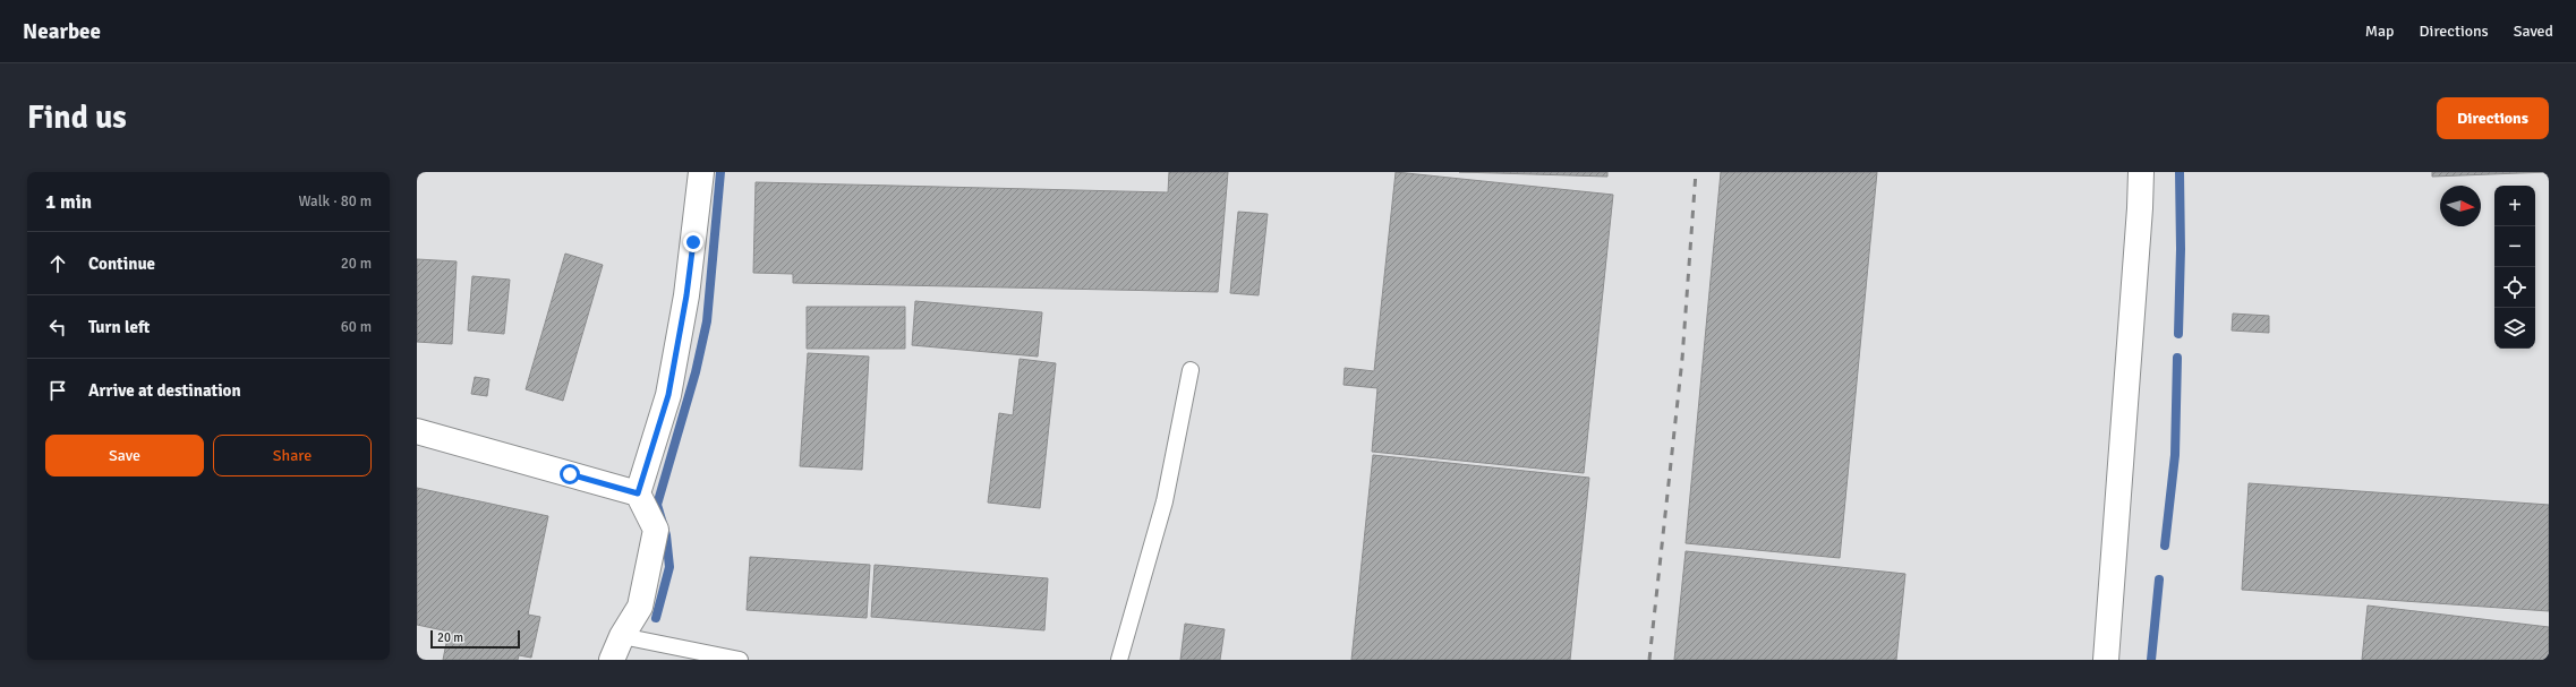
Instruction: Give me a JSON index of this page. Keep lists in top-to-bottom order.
{
  "scale_bar": "20 m",
  "north": "right",
  "page": {
    "header": "Nearbee",
    "nav": ["Map", "Directions", "Saved"],
    "buttons": [
      "Directions",
      ["Save", "Share"]
    ],
    "title": "Find us",
    "heading": ["1 min", "Walk · 80 m"],
    "map_buttons": ["+", "−"],
    "list": [
      ["Continue", "20 m"],
      ["Turn left", "60 m"],
      "Arrive at destination"
    ],
    "scale": "20 m"
  }
}
